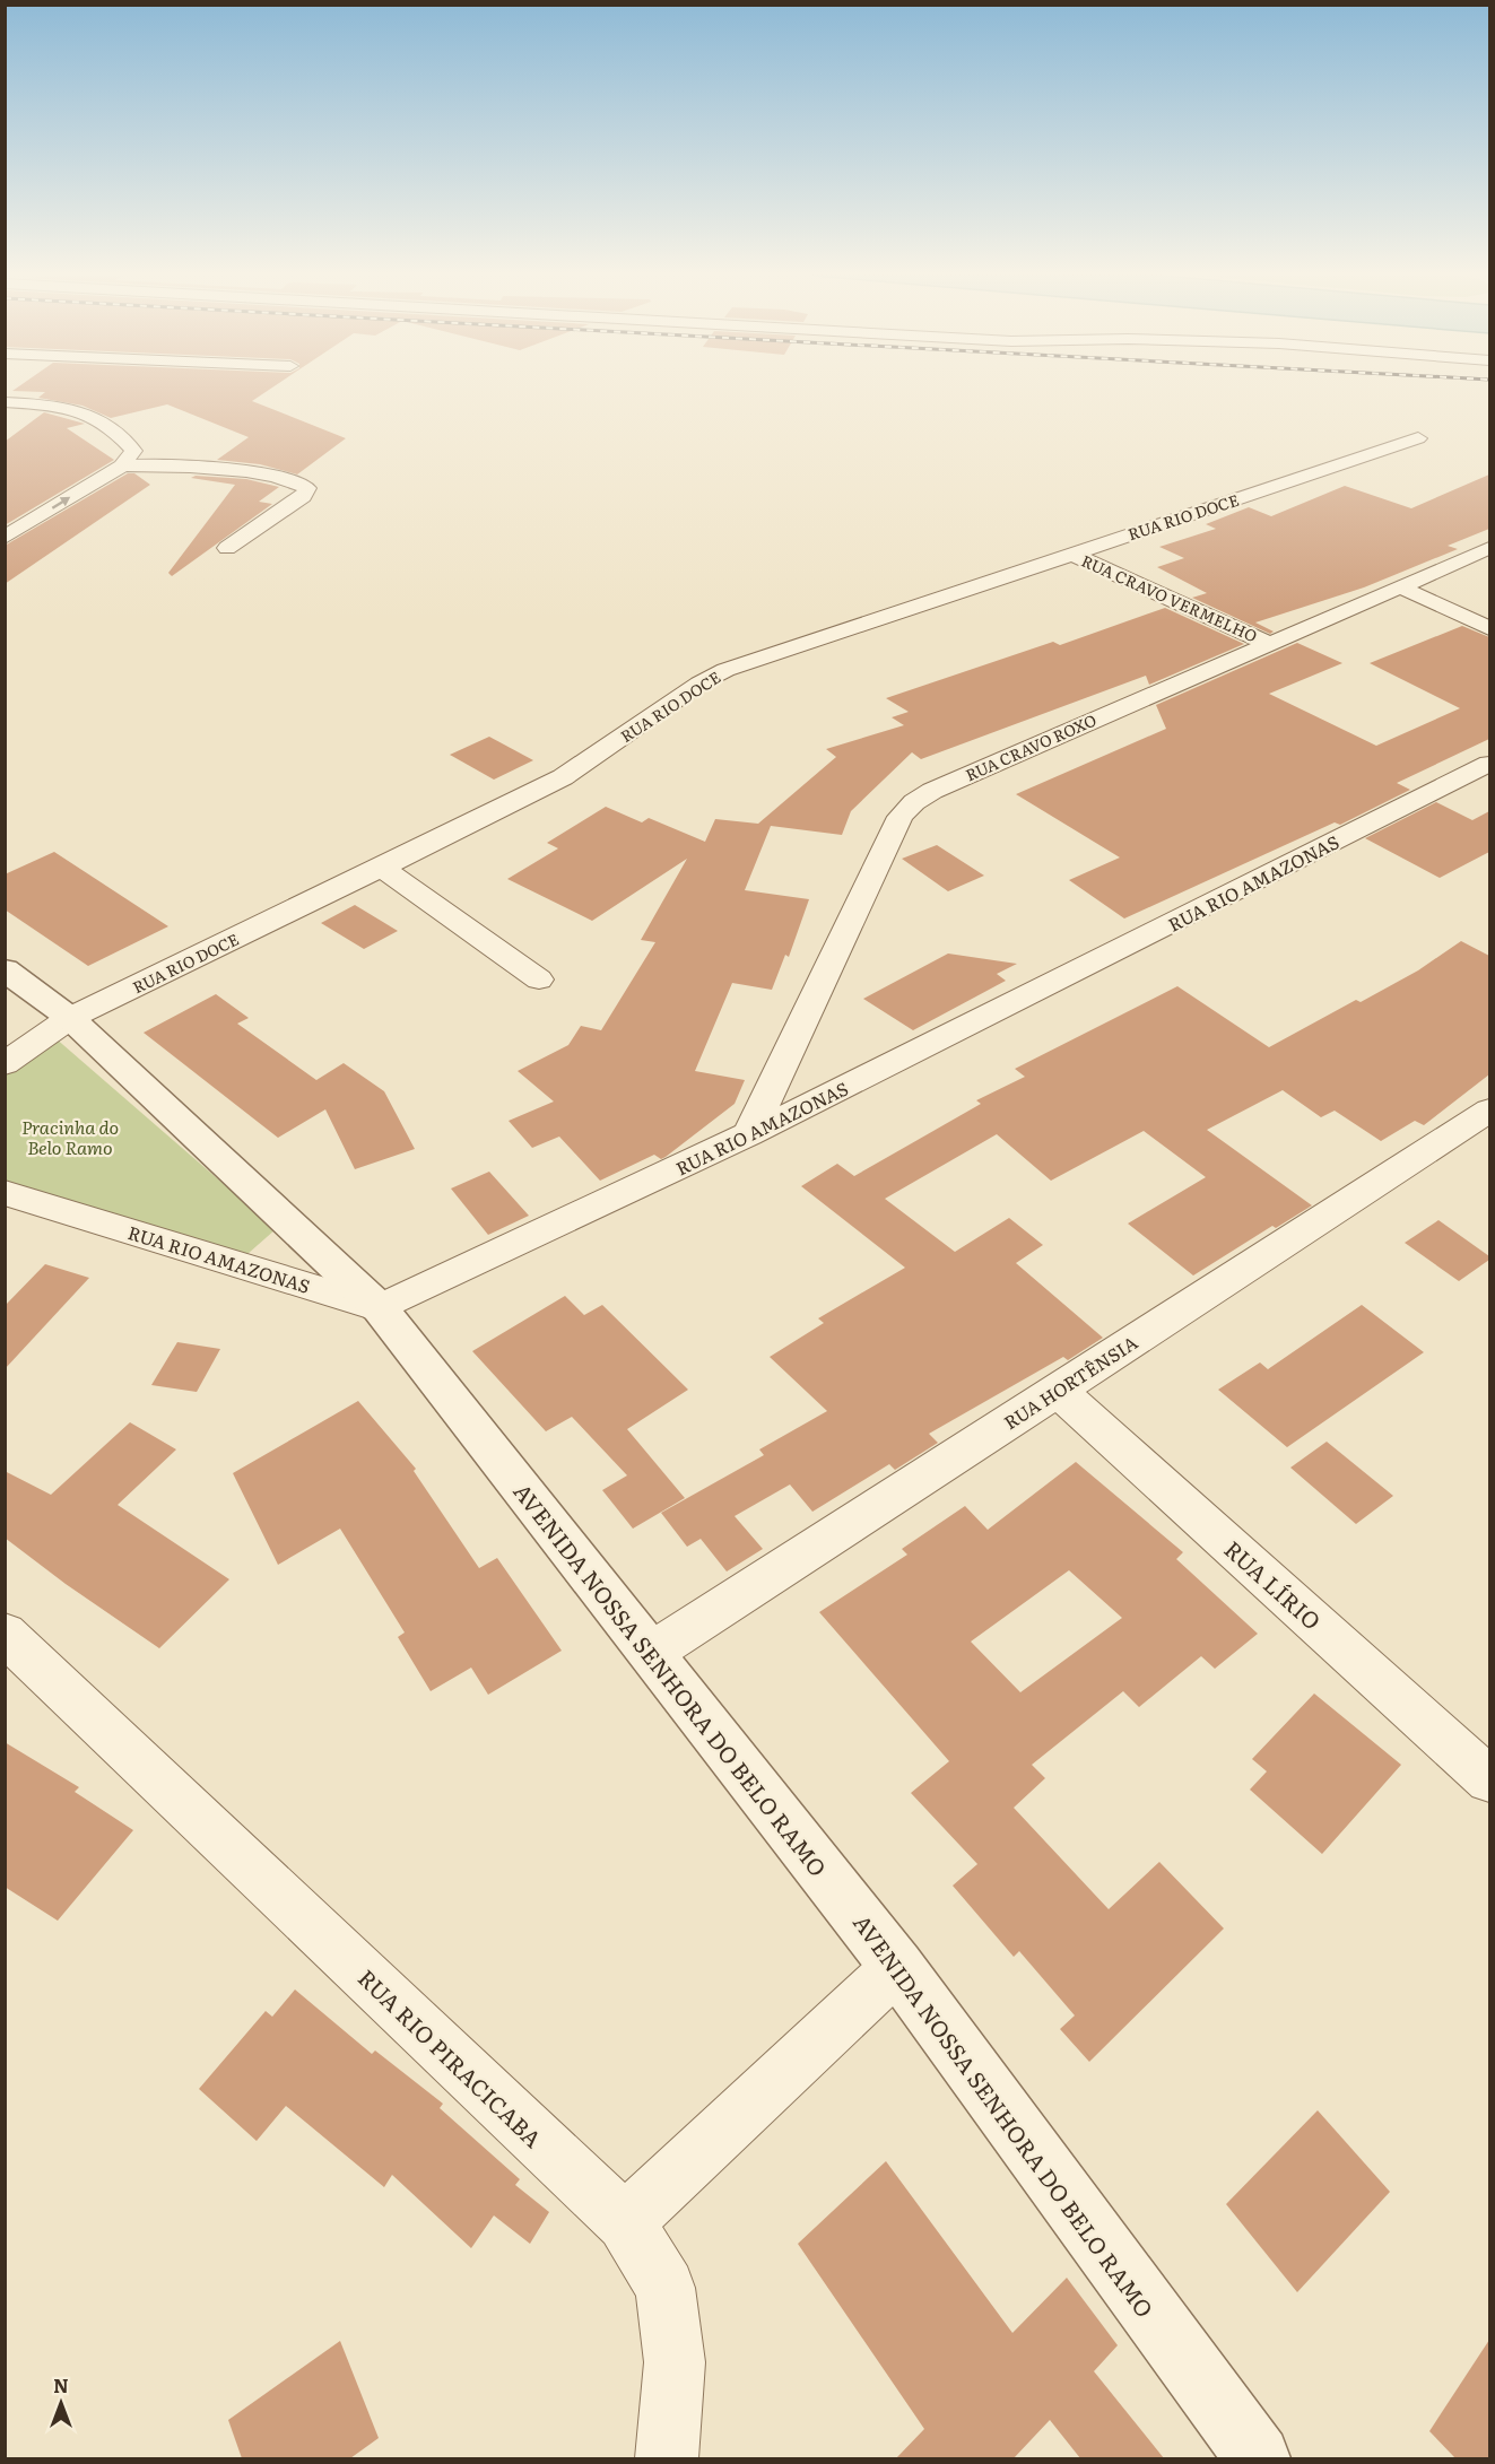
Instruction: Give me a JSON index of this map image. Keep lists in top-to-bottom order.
{
  "streets": {
    "street": [
      "RUA RIO DOCE",
      "RUA CRAVO VERMELHO",
      "RUA CRAVO ROXO",
      "RUA RIO AMAZONAS",
      "RUA HORTÊNSIA",
      "RUA LÍRIO",
      "AVENIDA NOSSA SENHORA DO BELO RAMO",
      "RUA RIO PIRACICABA"
    ]
  },
  "crossings": [
    ["RUA RIO DOCE", "RUA CRAVO VERMELHO"],
    ["RUA RIO DOCE", "AVENIDA NOSSA SENHORA DO BELO RAMO"],
    ["RUA CRAVO VERMELHO", "RUA CRAVO ROXO"],
    ["RUA CRAVO ROXO", "RUA RIO AMAZONAS"],
    ["RUA RIO AMAZONAS", "AVENIDA NOSSA SENHORA DO BELO RAMO"],
    ["RUA HORTÊNSIA", "RUA LÍRIO"],
    ["RUA HORTÊNSIA", "AVENIDA NOSSA SENHORA DO BELO RAMO"]
  ],
  "parks": ["Pracinha do Belo Ramo"],
  "north": "top"
}
